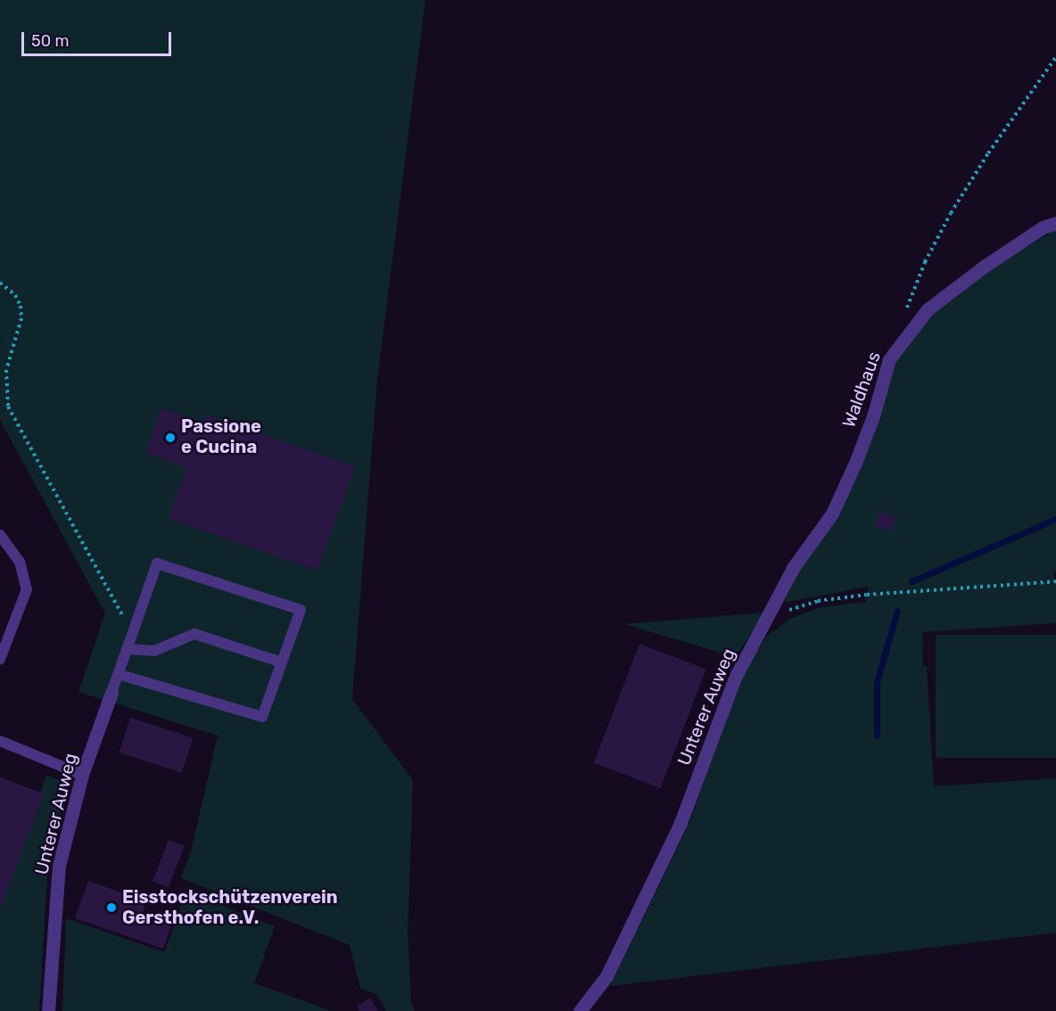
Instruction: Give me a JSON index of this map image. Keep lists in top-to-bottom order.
{
  "streets": {
    "street": ["Waldhaus", "Unterer Auweg"]
  },
  "crossings": [
    ["Waldhaus", "Unterer Auweg"]
  ],
  "places": ["Passione e Cucina", "Eisstockschützenverein Gersthofen e.V."],
  "scale_bar": "50 m"
}
